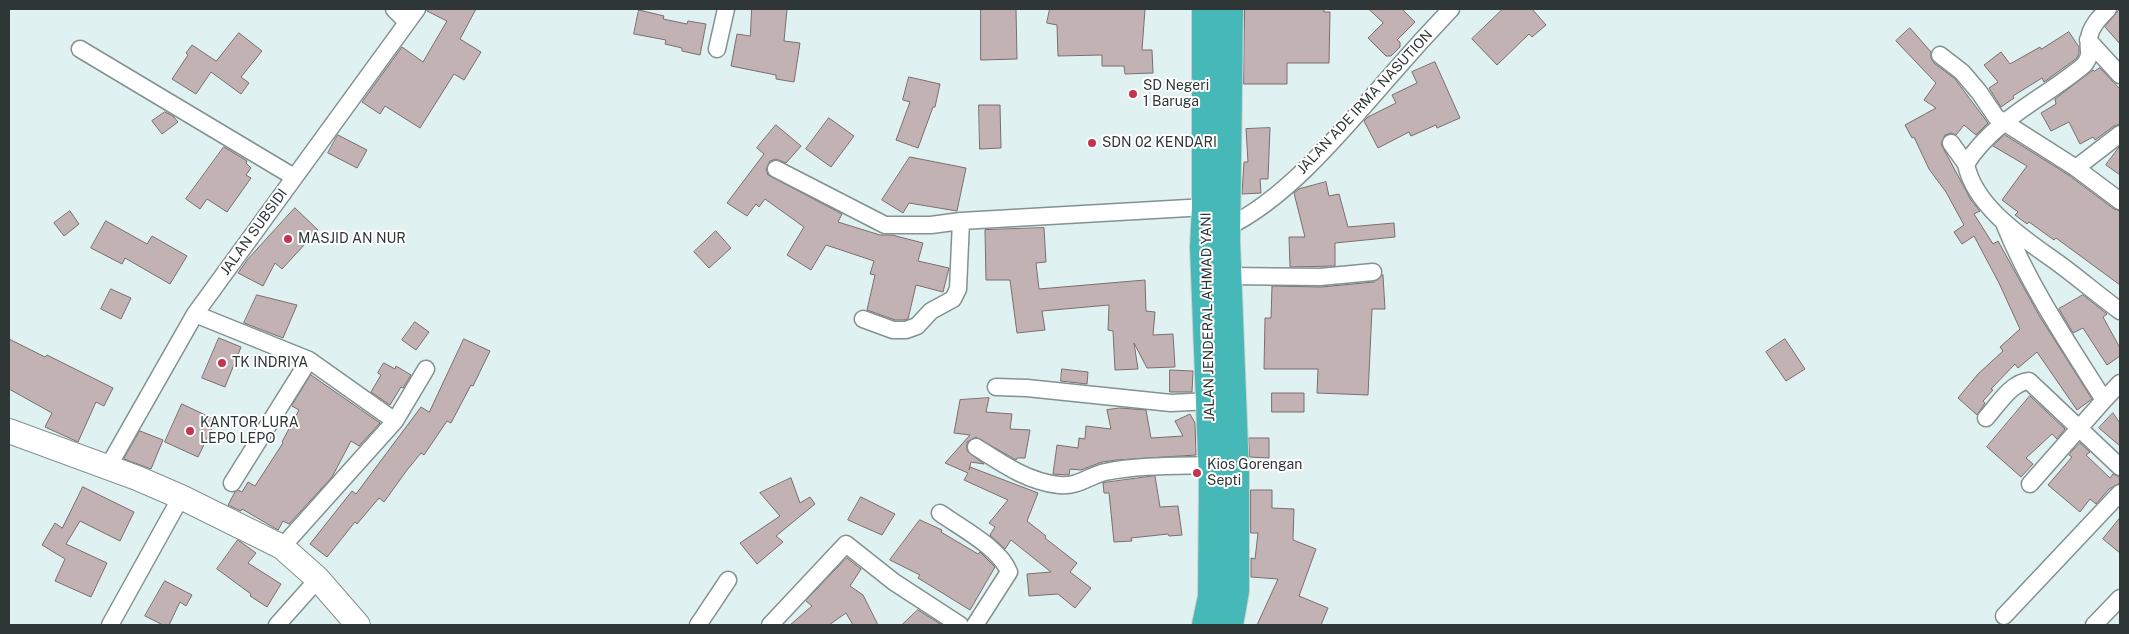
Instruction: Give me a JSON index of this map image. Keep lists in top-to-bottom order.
{
  "streets": {
    "highway": ["JALAN JENDERAL AHMAD YANI"],
    "street": ["JALAN ADE IRMA NASUTION", "JALAN SUBSIDI"]
  },
  "crossings": [
    ["JALAN ADE IRMA NASUTION", "JALAN JENDERAL AHMAD YANI"]
  ],
  "places": [
    "SD Negeri 1 Baruga",
    "SDN 02 KENDARI",
    "MASJID AN NUR",
    "TK INDRIYA",
    "KANTOR LURA LEPO LEPO",
    "Kios Gorengan Septi"
  ]
}
